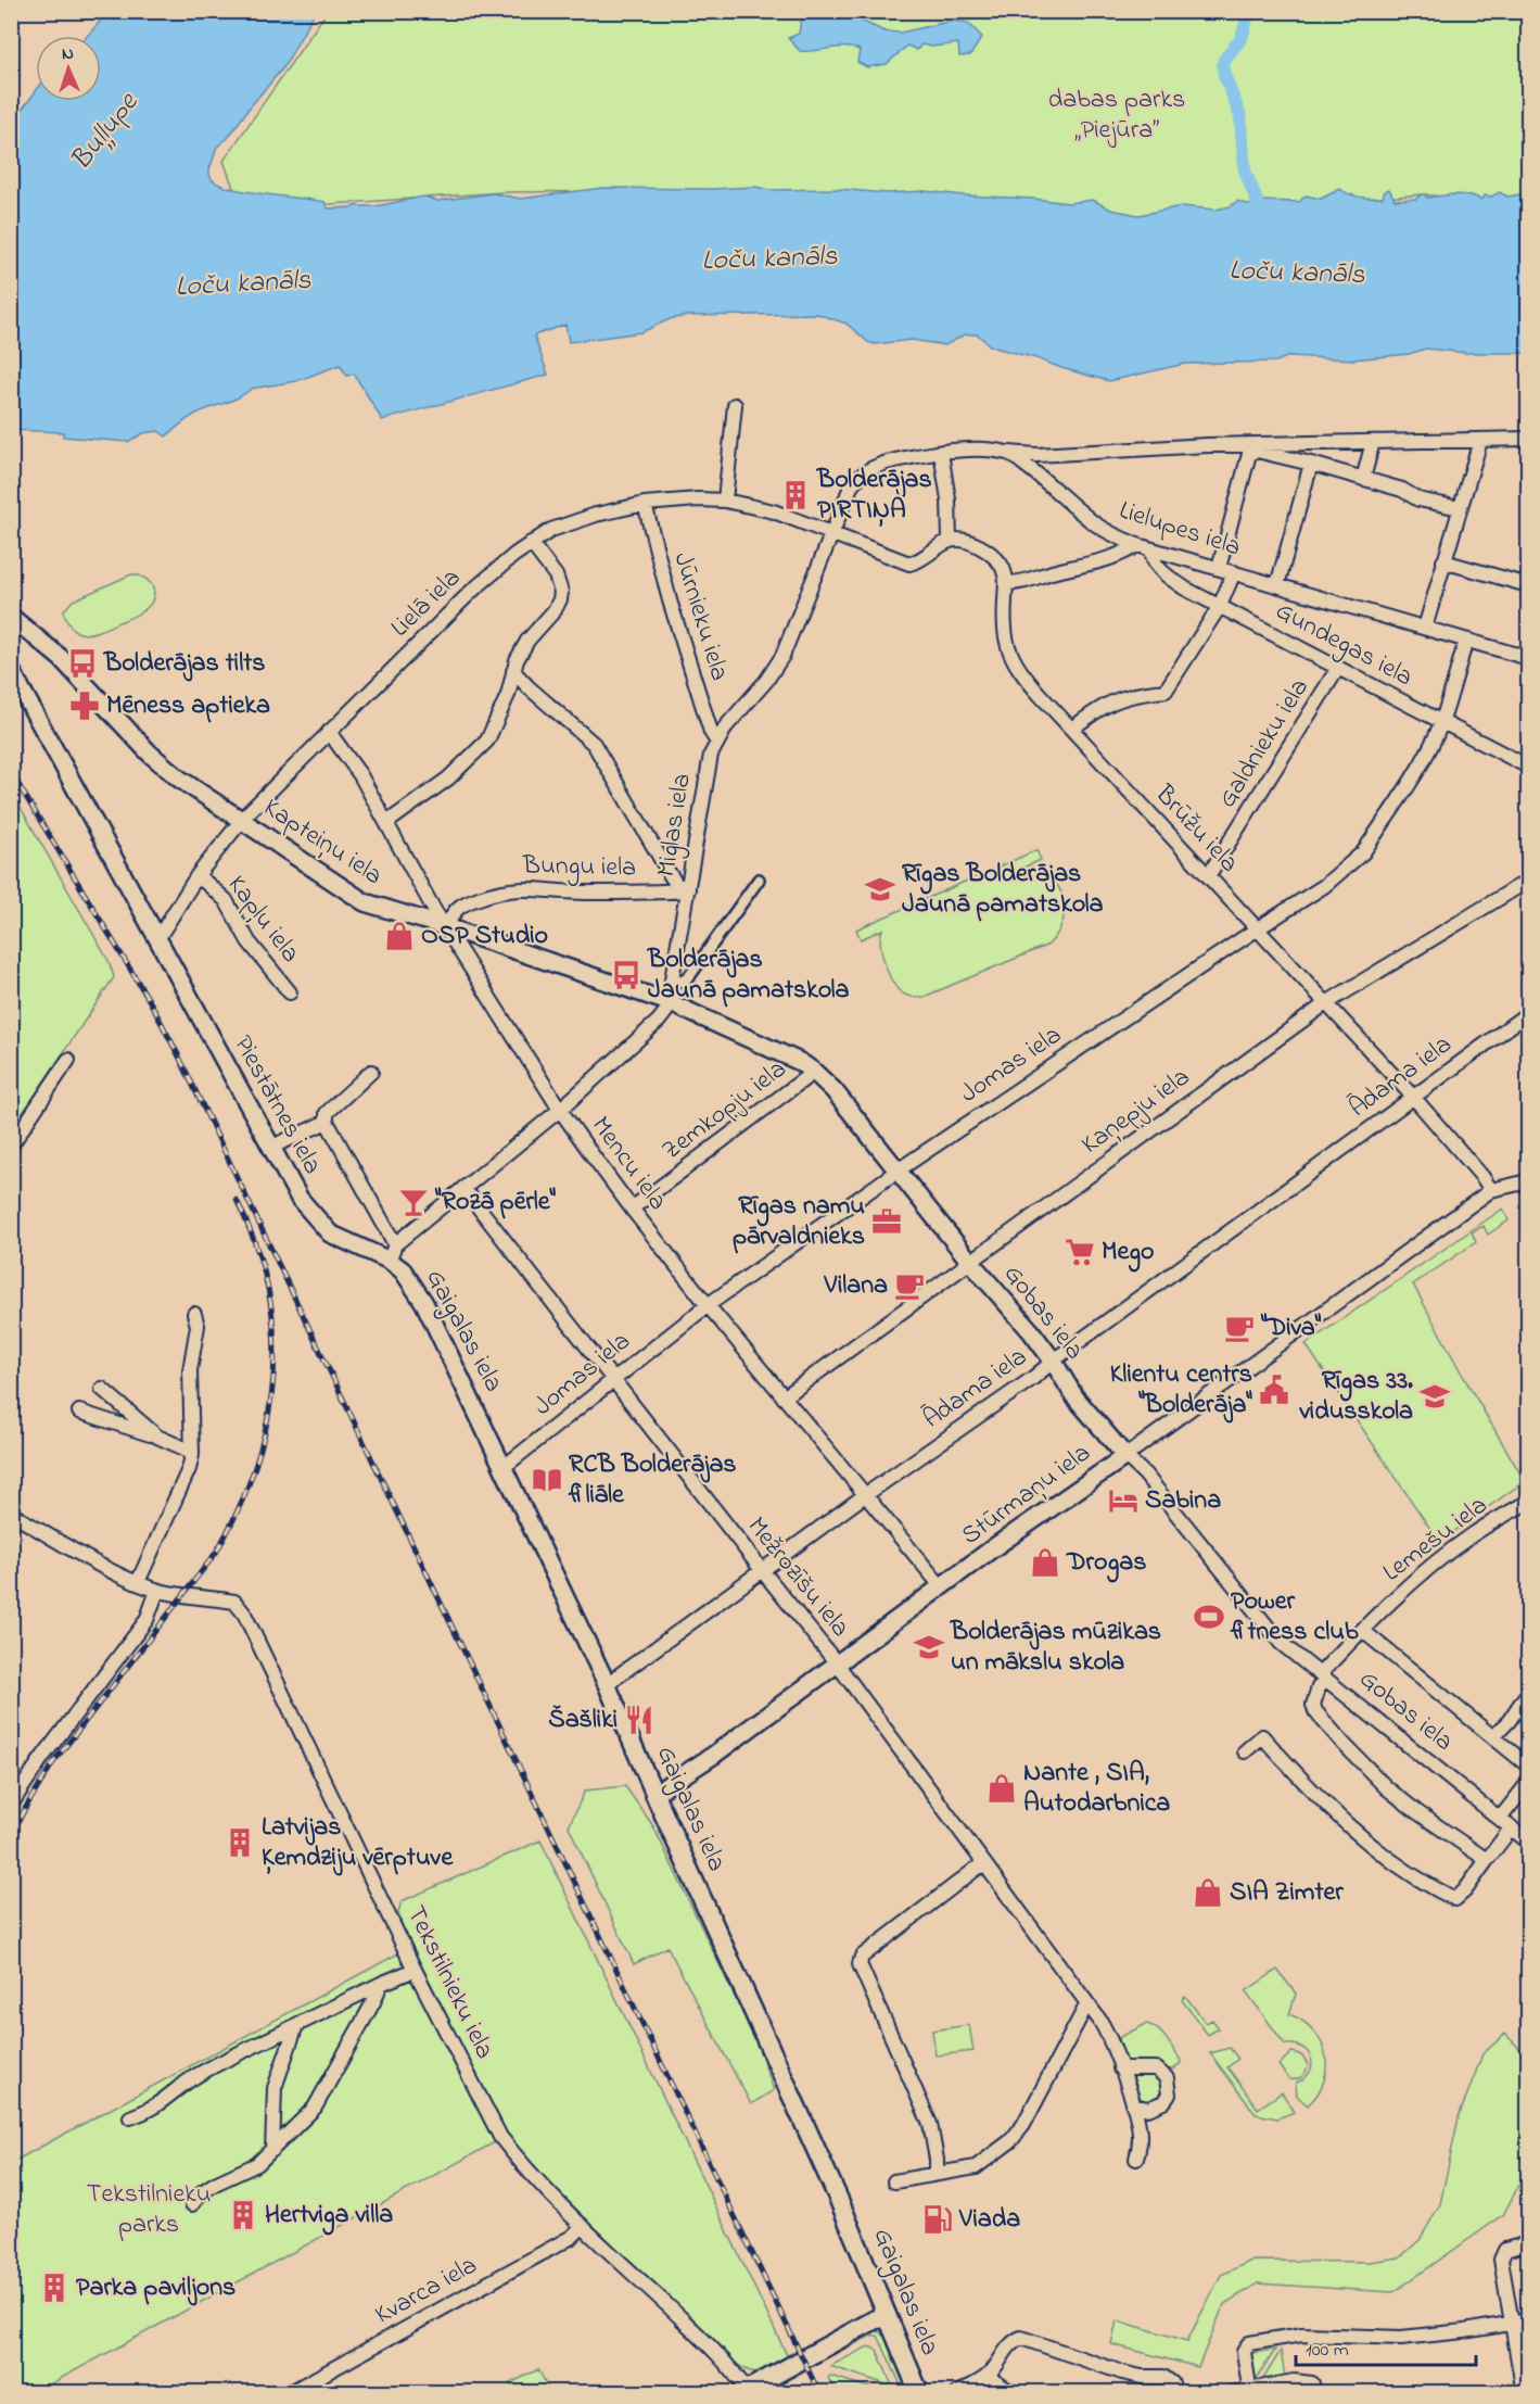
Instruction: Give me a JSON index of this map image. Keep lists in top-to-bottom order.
{
  "streets": {
    "main road": ["Gaigalas iela"],
    "street": [
      "Lielupes iela",
      "Lielā iela",
      "Jūrnieku iela",
      "Gundegas iela",
      "Galdnieku iela",
      "Miglas iela",
      "Brūžu iela",
      "Kapteiņu iela",
      "Bungu iela",
      "Kapļu iela",
      "Jomas iela",
      "Ādama iela",
      "Piestātnes iela",
      "Zemkopju iela",
      "Kaņepju iela",
      "Mencu iela",
      "Gobas iela",
      "Stūrmaņu iela",
      "Lemešu iela",
      "Mežrozīšu iela",
      "Tekstilnieku iela",
      "Kvarca iela"
    ]
  },
  "crossings": [
    ["Lielupes iela", "Gundegas iela"],
    ["Lielupes iela", "Jomas iela"],
    ["Lielā iela", "Jūrnieku iela"],
    ["Lielā iela", "Miglas iela"],
    ["Lielā iela", "Kapteiņu iela"],
    ["Lielā iela", "Kapļu iela"],
    ["Lielā iela", "Piestātnes iela"],
    ["Lielā iela", "Mencu iela"],
    ["Jūrnieku iela", "Miglas iela"],
    ["Gundegas iela", "Galdnieku iela"],
    ["Gundegas iela", "Jomas iela"],
    ["Galdnieku iela", "Brūžu iela"],
    ["Miglas iela", "Kapteiņu iela"],
    ["Miglas iela", "Bungu iela"],
    ["Miglas iela", "Piestātnes iela"],
    ["Miglas iela", "Mencu iela"],
    ["Miglas iela", "Gobas iela"],
    ["Miglas iela", "Gaigalas iela"],
    ["Miglas iela", "Mežrozīšu iela"],
    ["Brūžu iela", "Jomas iela"],
    ["Brūžu iela", "Ādama iela"],
    ["Brūžu iela", "Kaņepju iela"],
    ["Brūžu iela", "Stūrmaņu iela"],
    ["Kapteiņu iela", "Bungu iela"],
    ["Kapteiņu iela", "Mencu iela"],
    ["Kapteiņu iela", "Gobas iela"],
    ["Bungu iela", "Mencu iela"],
    ["Jomas iela", "Mencu iela"],
    ["Jomas iela", "Gobas iela"],
    ["Jomas iela", "Gaigalas iela"],
    ["Jomas iela", "Mežrozīšu iela"],
    ["Ādama iela", "Mencu iela"],
    ["Ādama iela", "Gobas iela"],
    ["Ādama iela", "Gaigalas iela"],
    ["Ādama iela", "Mežrozīšu iela"],
    ["Piestātnes iela", "Gaigalas iela"],
    ["Zemkopju iela", "Mencu iela"],
    ["Zemkopju iela", "Gobas iela"],
    ["Kaņepju iela", "Mencu iela"],
    ["Kaņepju iela", "Gobas iela"],
    ["Mencu iela", "Stūrmaņu iela"],
    ["Gobas iela", "Stūrmaņu iela"],
    ["Gobas iela", "Lemešu iela"],
    ["Gaigalas iela", "Stūrmaņu iela"],
    ["Stūrmaņu iela", "Mežrozīšu iela"],
    ["Tekstilnieku iela", "Kvarca iela"]
  ],
  "water": ["Buļļupe", "Loču kanāls"],
  "parks": ["dabas parks „Piejūra”", "Tekstilnieku parks"],
  "places": {
    "building": [
      "Bolderājas PIRTIŅA",
      "Latvijas Ķemdziju vērptuve",
      "Hertviga villa",
      "Parka paviljons"
    ],
    "bus stop": ["Bolderājas tilts", "Bolderājas Jaunā pamatskola"],
    "pharmacy": ["Mēness aptieka"],
    "school or university": ["Rīgas Bolderājas Jaunā pamatskola", "Rīgas 33. vidusskola", "Bolderājas mūzikas un mākslu skola"],
    "shop": [
      "OSP Studio",
      "Drogas",
      "Nante , SIA, Autodarbnica",
      "SIA Zimter"
    ],
    "bar": ["\"Rozā pērle\""],
    "office": ["Rīgas namu pārvaldnieks"],
    "supermarket": ["Mego"],
    "cafe": ["Vilana", "\"Diva\""],
    "public building": ["Klientu centrs \"Bolderāja\""],
    "library": ["RCB Bolderājas filiāle"],
    "hotel": ["Sabina"],
    "sports": ["Power fitness club"],
    "restaurant": ["Šašliki"],
    "fuel station": ["Viada"]
  },
  "scale_bar": "100 m",
  "north": "top"
}
